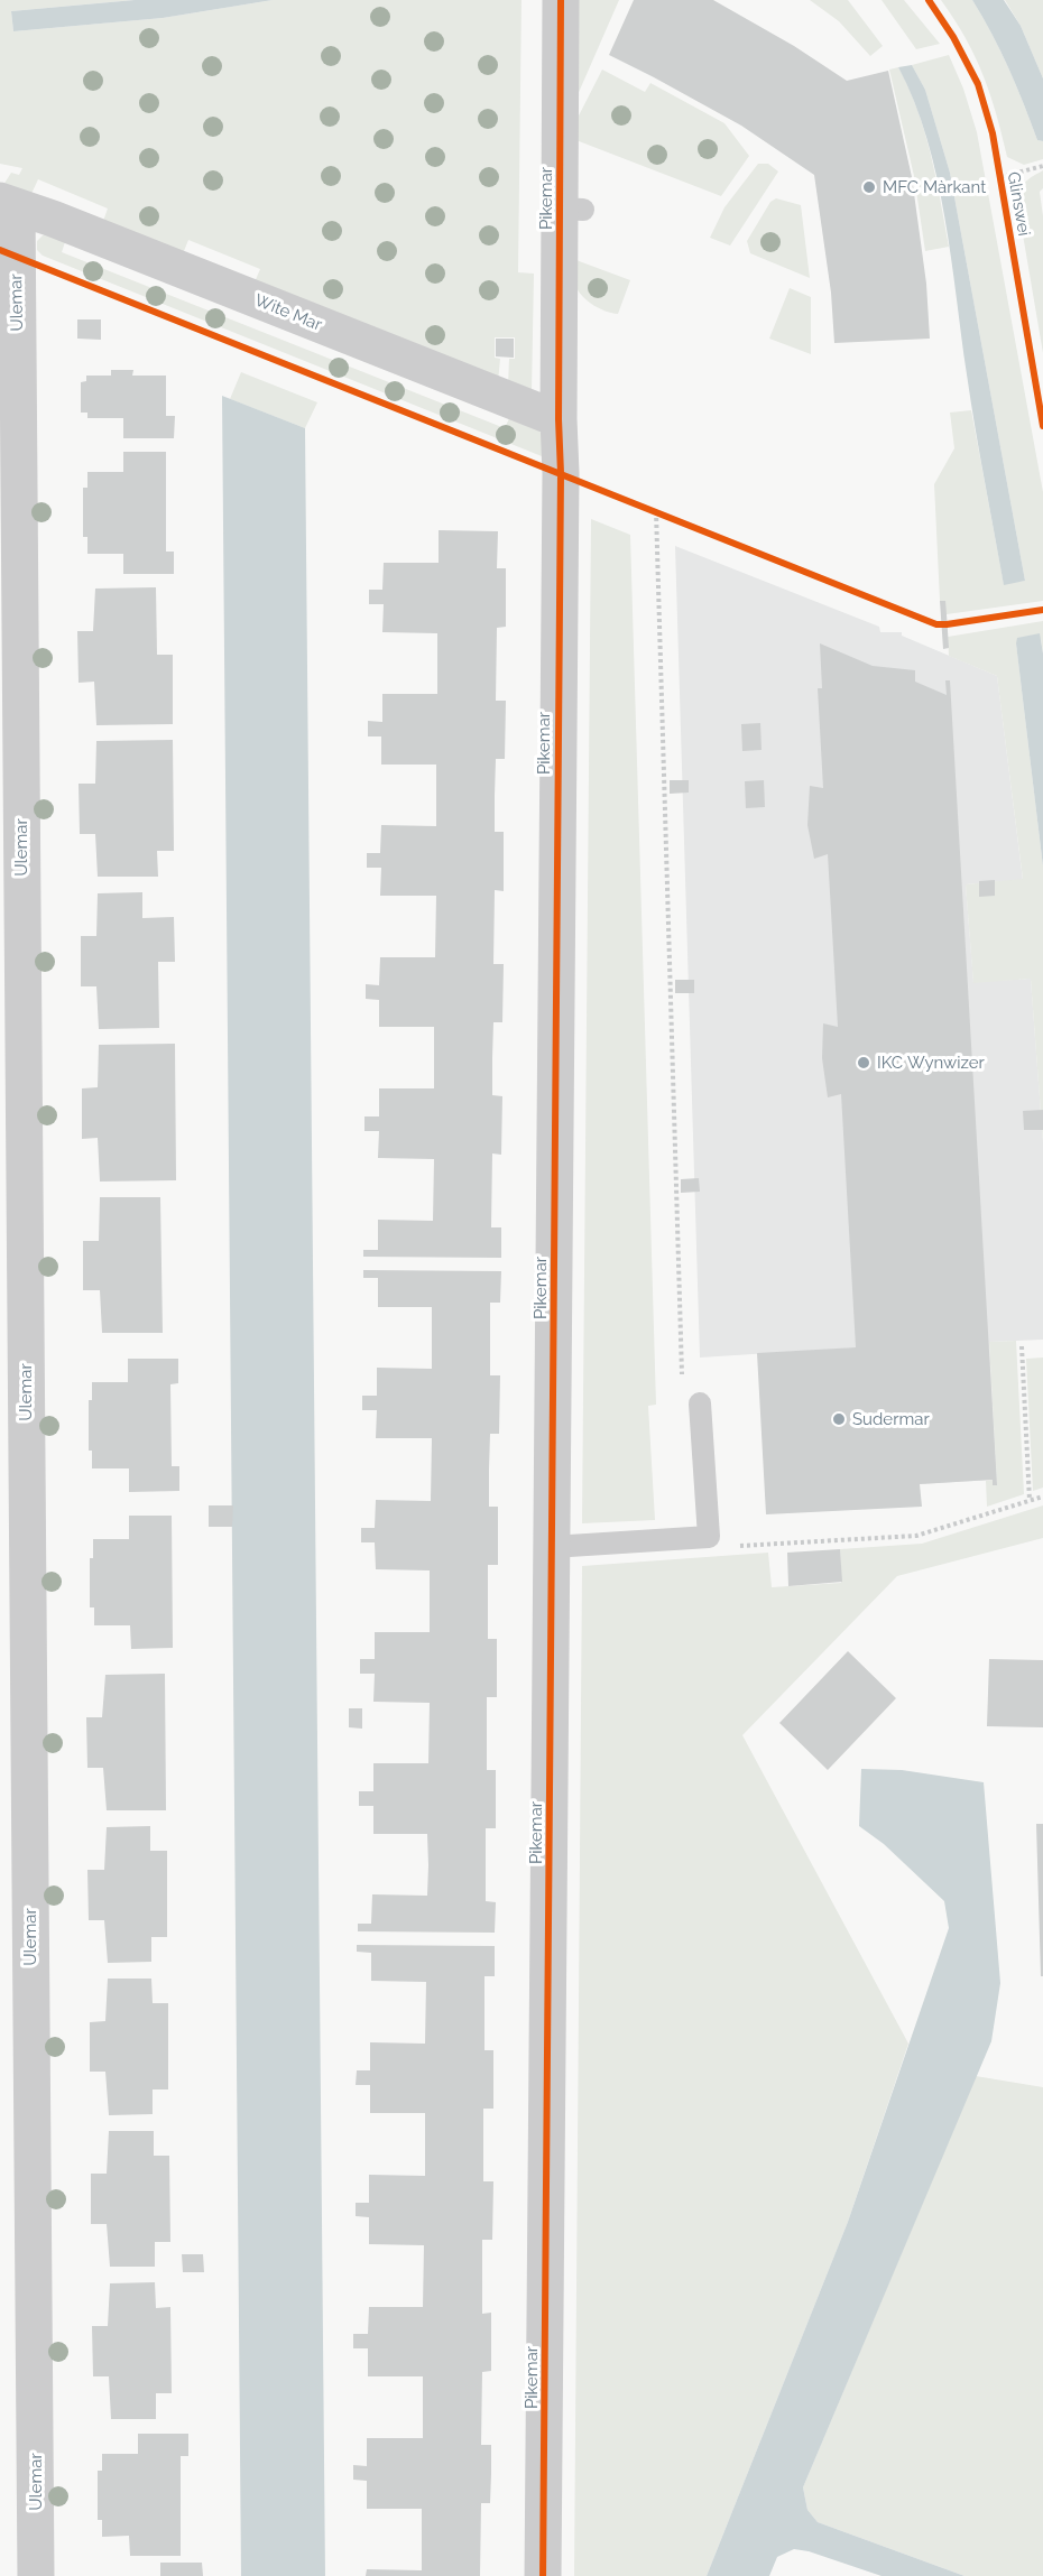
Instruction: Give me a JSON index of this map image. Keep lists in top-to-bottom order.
{
  "streets": {
    "street": ["Pikemar", "Ulemar", "Wite Mar"],
    "cycle path": ["Glinswei"]
  },
  "crossings": [
    ["Pikemar", "Wite Mar"],
    ["Ulemar", "Wite Mar"]
  ],
  "places": ["MFC Màrkant", "IKC Wynwizer", "Sudermar"]
}
